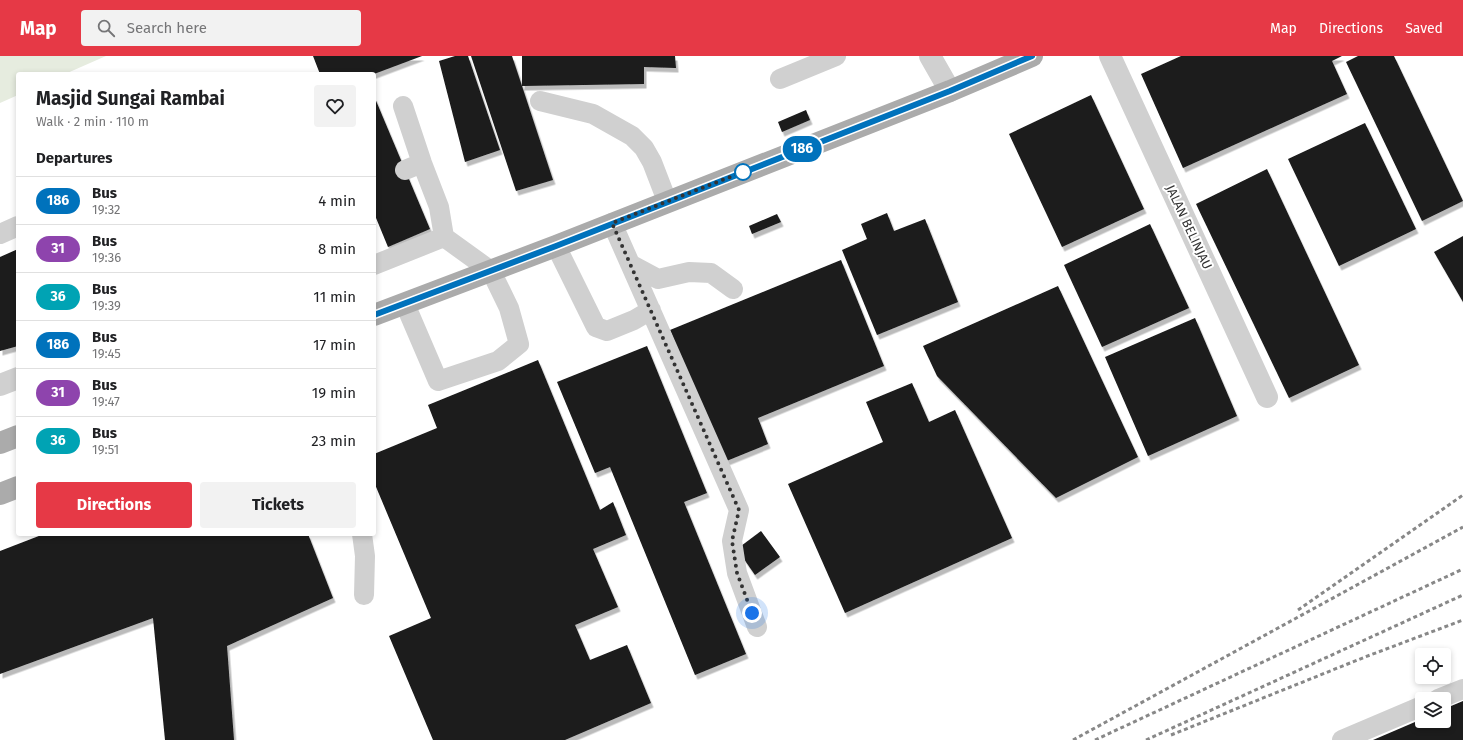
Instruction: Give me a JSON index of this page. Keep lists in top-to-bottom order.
{
  "streets": {
    "street": ["JALAN BELINJAU"]
  },
  "lines": ["bus line 186"],
  "page": {
    "header": "Map",
    "search": "Search here",
    "nav": ["Map", "Directions", "Saved"],
    "on_map": "186",
    "heading": [
      ["Masjid Sungai Rambai", "Walk · 2 min · 110 m"],
      "Departures"
    ],
    "list": [
      {
        "mark": "186",
        "name": "Bus",
        "note": "19:32",
        "value": "4 min"
      },
      {
        "mark": "31",
        "name": "Bus",
        "note": "19:36",
        "value": "8 min"
      },
      {
        "mark": "36",
        "name": "Bus",
        "note": "19:39",
        "value": "11 min"
      },
      {
        "mark": "186",
        "name": "Bus",
        "note": "19:45",
        "value": "17 min"
      },
      {
        "mark": "31",
        "name": "Bus",
        "note": "19:47",
        "value": "19 min"
      },
      {
        "mark": "36",
        "name": "Bus",
        "note": "19:51",
        "value": "23 min"
      }
    ],
    "buttons": ["Directions", "Tickets"]
  }
}
